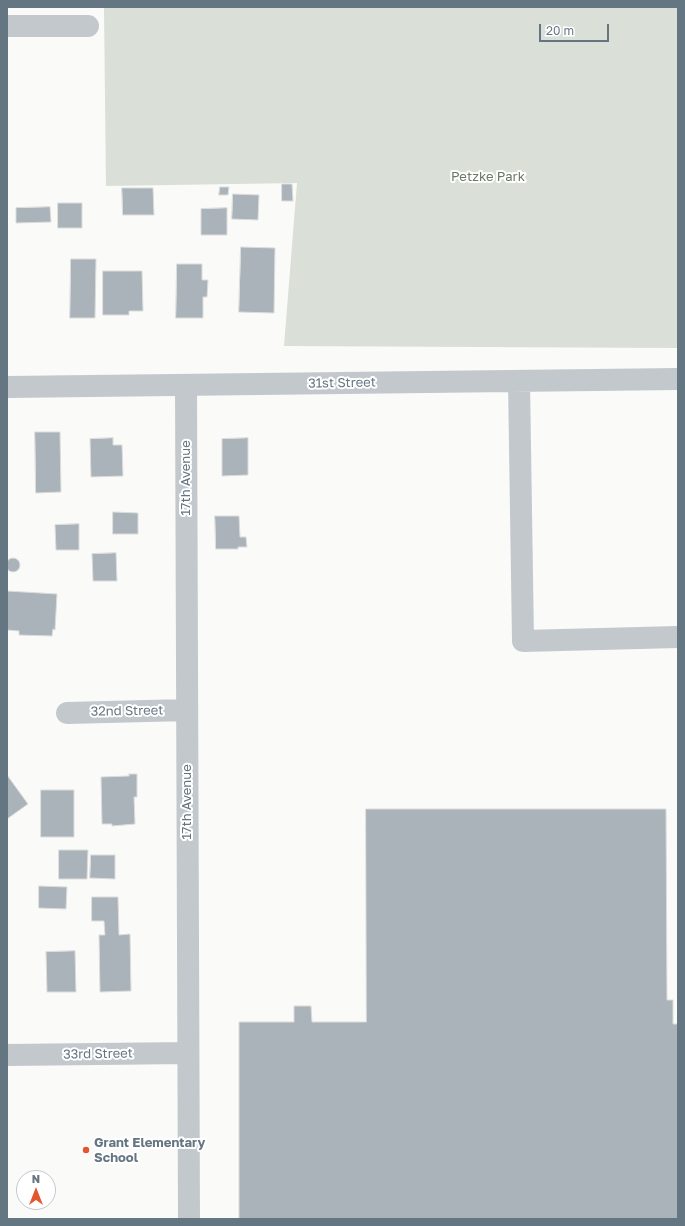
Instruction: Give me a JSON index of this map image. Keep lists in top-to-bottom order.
{
  "streets": {
    "street": [
      "31st Street",
      "17th Avenue",
      "32nd Street",
      "33rd Street"
    ]
  },
  "crossings": [
    ["31st Street", "17th Avenue"],
    ["17th Avenue", "32nd Street"],
    ["17th Avenue", "33rd Street"]
  ],
  "parks": ["Petzke Park"],
  "places": ["Grant Elementary School"],
  "scale_bar": "20 m",
  "north": "top"
}
